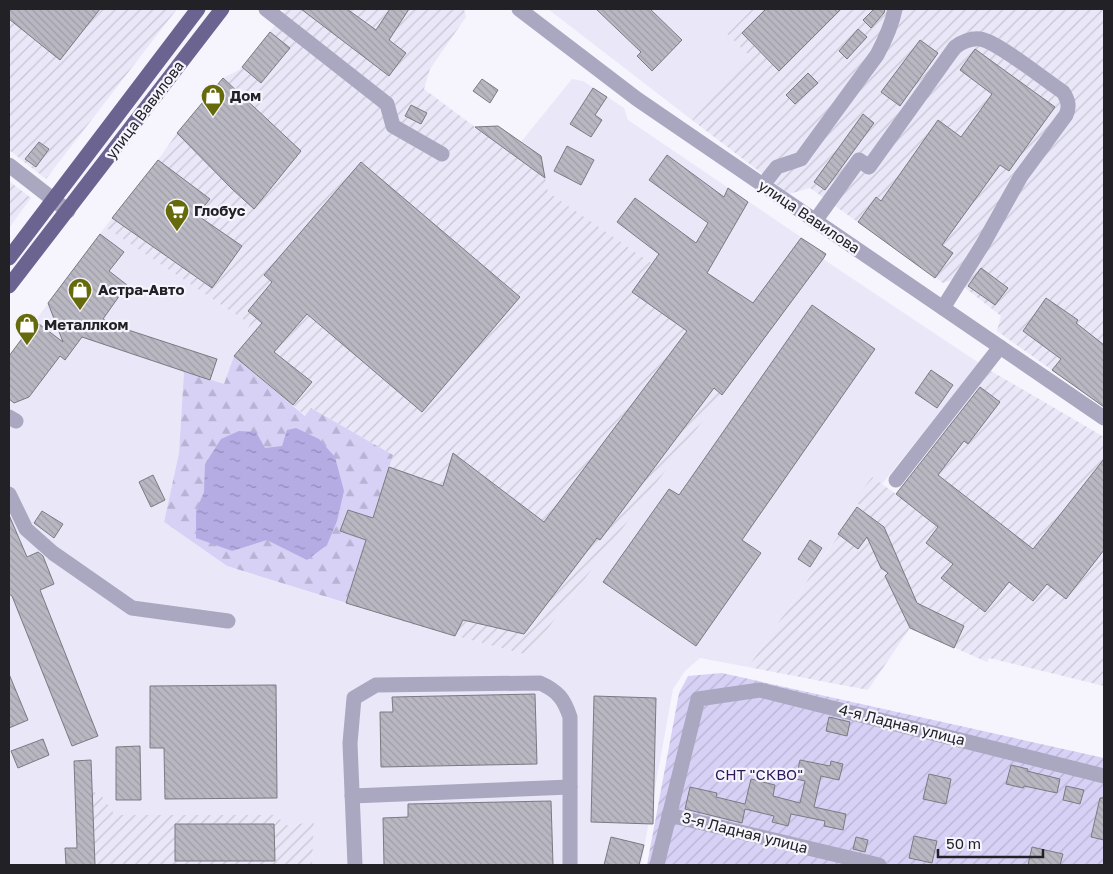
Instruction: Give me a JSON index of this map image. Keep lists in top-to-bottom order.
{
  "streets": {
    "main road": ["улица Вавилова"],
    "street": ["4-я Ладная улица", "3-я Ладная улица"]
  },
  "crossings": [
    ["4-я Ладная улица", "3-я Ладная улица"]
  ],
  "parks": ["СНТ \"СКВО\""],
  "places": {
    "shop": ["Дом", "Астра-Авто", "Металлком"],
    "supermarket": ["Глобус"]
  },
  "scale_bar": "50 m"
}
